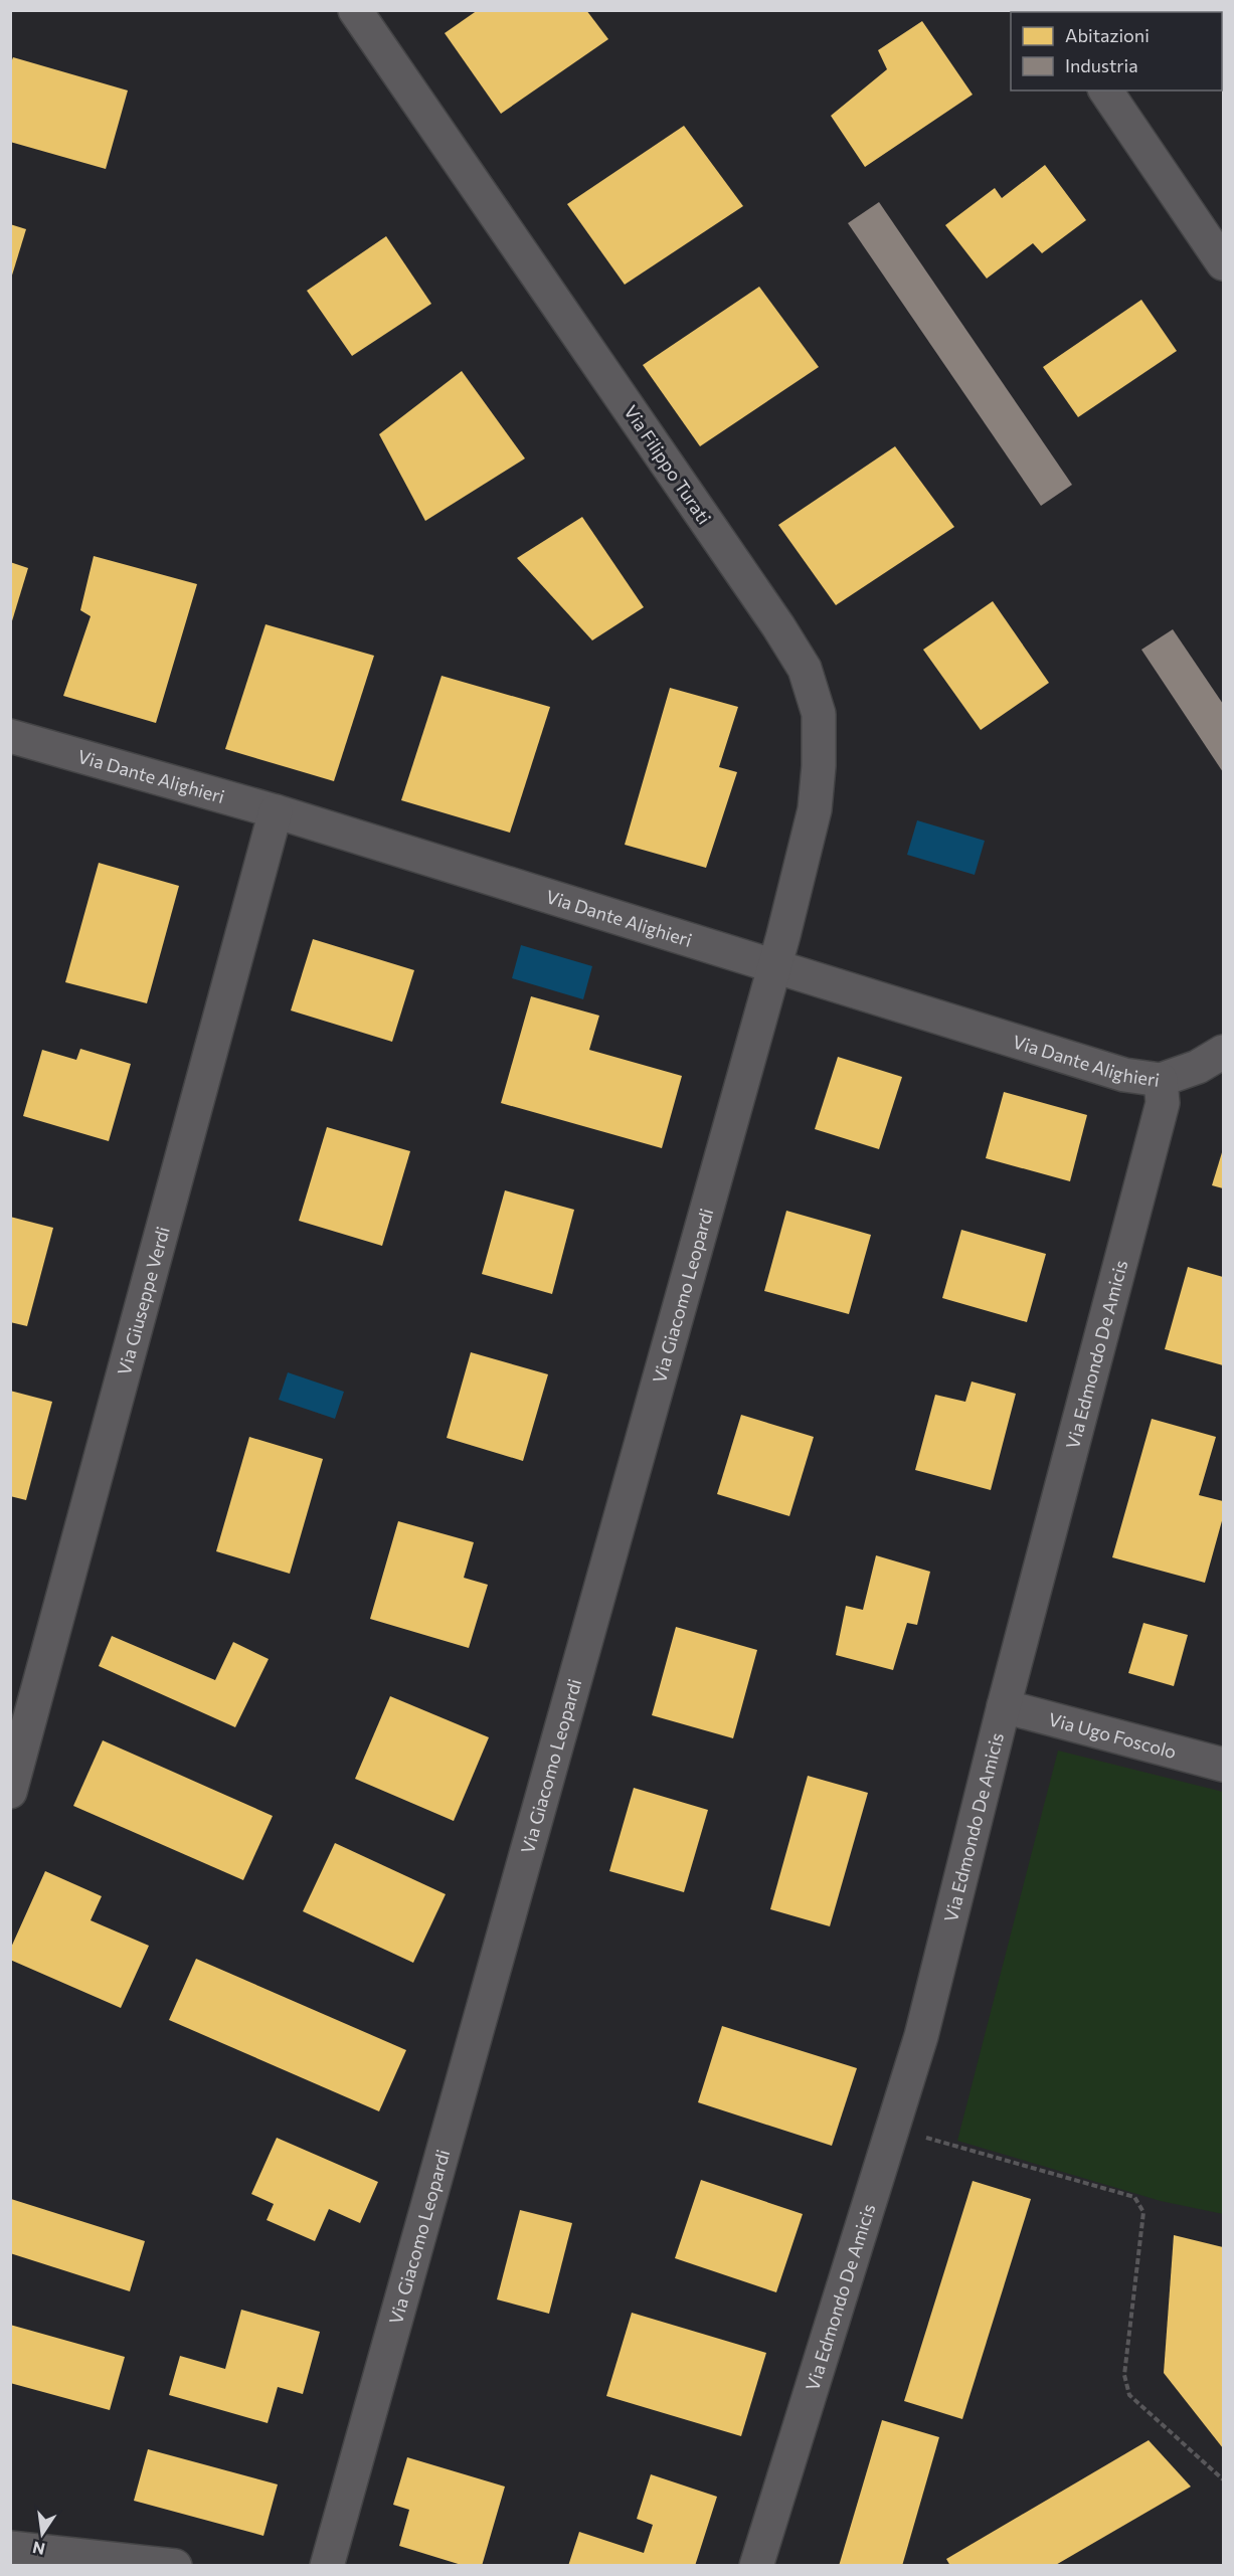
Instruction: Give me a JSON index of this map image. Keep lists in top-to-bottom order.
{
  "streets": {
    "street": [
      "Via Filippo Turati",
      "Via Dante Alighieri",
      "Via Giacomo Leopardi",
      "Via Giuseppe Verdi",
      "Via Edmondo De Amicis",
      "Via Ugo Foscolo"
    ]
  },
  "crossings": [
    ["Via Filippo Turati", "Via Dante Alighieri"],
    ["Via Filippo Turati", "Via Giacomo Leopardi"],
    ["Via Dante Alighieri", "Via Giacomo Leopardi"],
    ["Via Dante Alighieri", "Via Giuseppe Verdi"],
    ["Via Dante Alighieri", "Via Edmondo De Amicis"],
    ["Via Edmondo De Amicis", "Via Ugo Foscolo"]
  ],
  "legend": ["Abitazioni", "Industria"],
  "north": "bottom"
}
